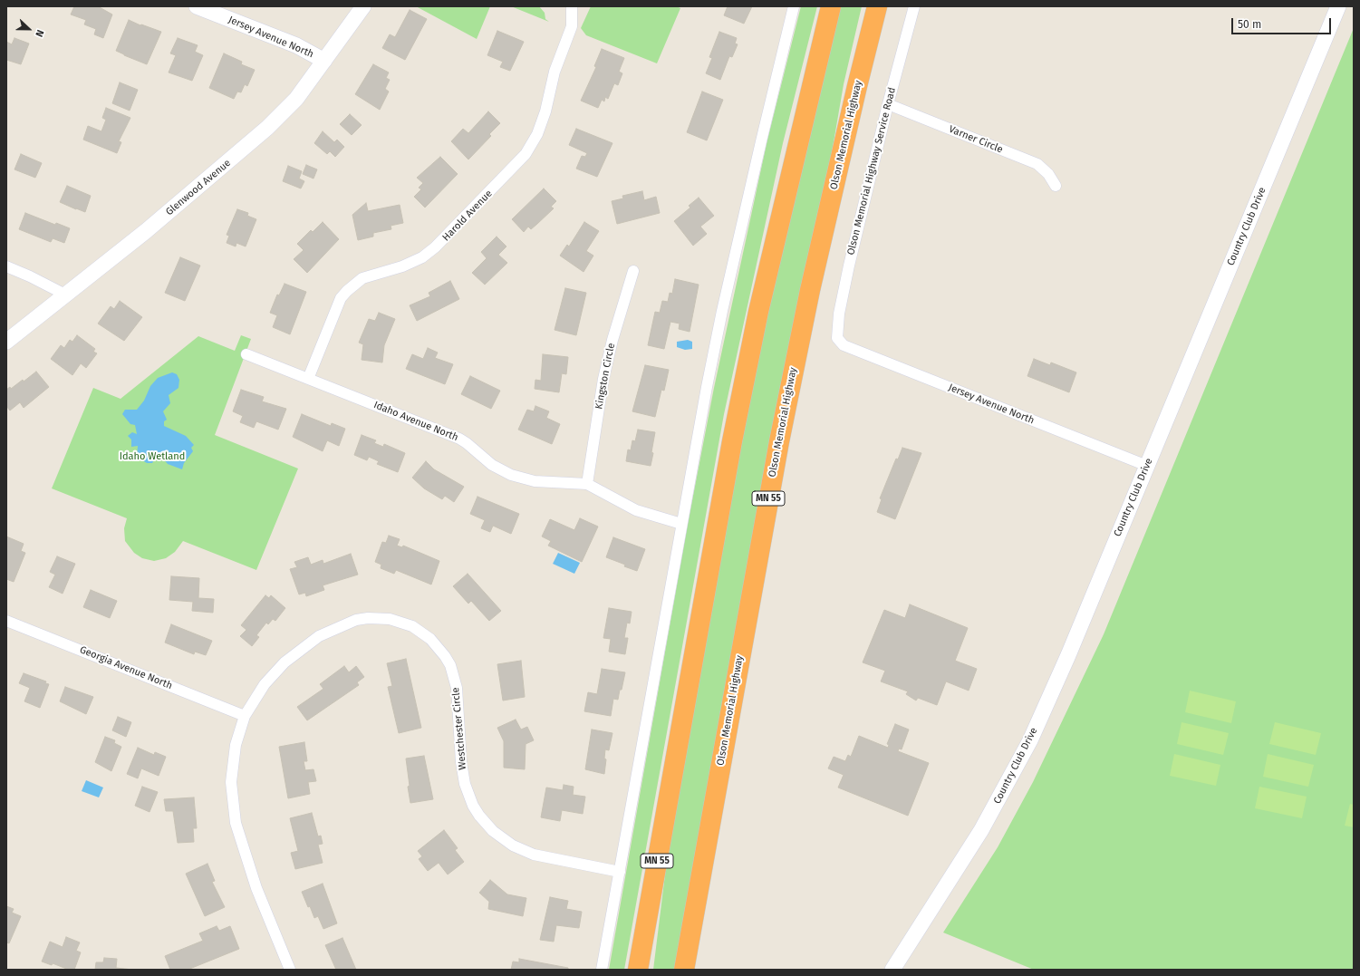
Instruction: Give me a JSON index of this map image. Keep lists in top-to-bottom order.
{
  "streets": {
    "highway": ["Olson Memorial Highway", "MN 55"],
    "street": [
      "Jersey Avenue North",
      "Varner Circle",
      "Olson Memorial Highway Service Road",
      "Glenwood Avenue",
      "Harold Avenue",
      "Country Club Drive",
      "Kingston Circle",
      "Idaho Avenue North",
      "Georgia Avenue North",
      "Westchester Circle"
    ]
  },
  "crossings": [
    ["Jersey Avenue North", "Olson Memorial Highway Service Road"],
    ["Jersey Avenue North", "Glenwood Avenue"],
    ["Jersey Avenue North", "Country Club Drive"],
    ["Varner Circle", "Olson Memorial Highway Service Road"],
    ["Harold Avenue", "Idaho Avenue North"],
    ["Kingston Circle", "Idaho Avenue North"],
    ["Georgia Avenue North", "Westchester Circle"]
  ],
  "parks": ["Idaho Wetland"],
  "scale_bar": "50 m",
  "north": "right"
}
